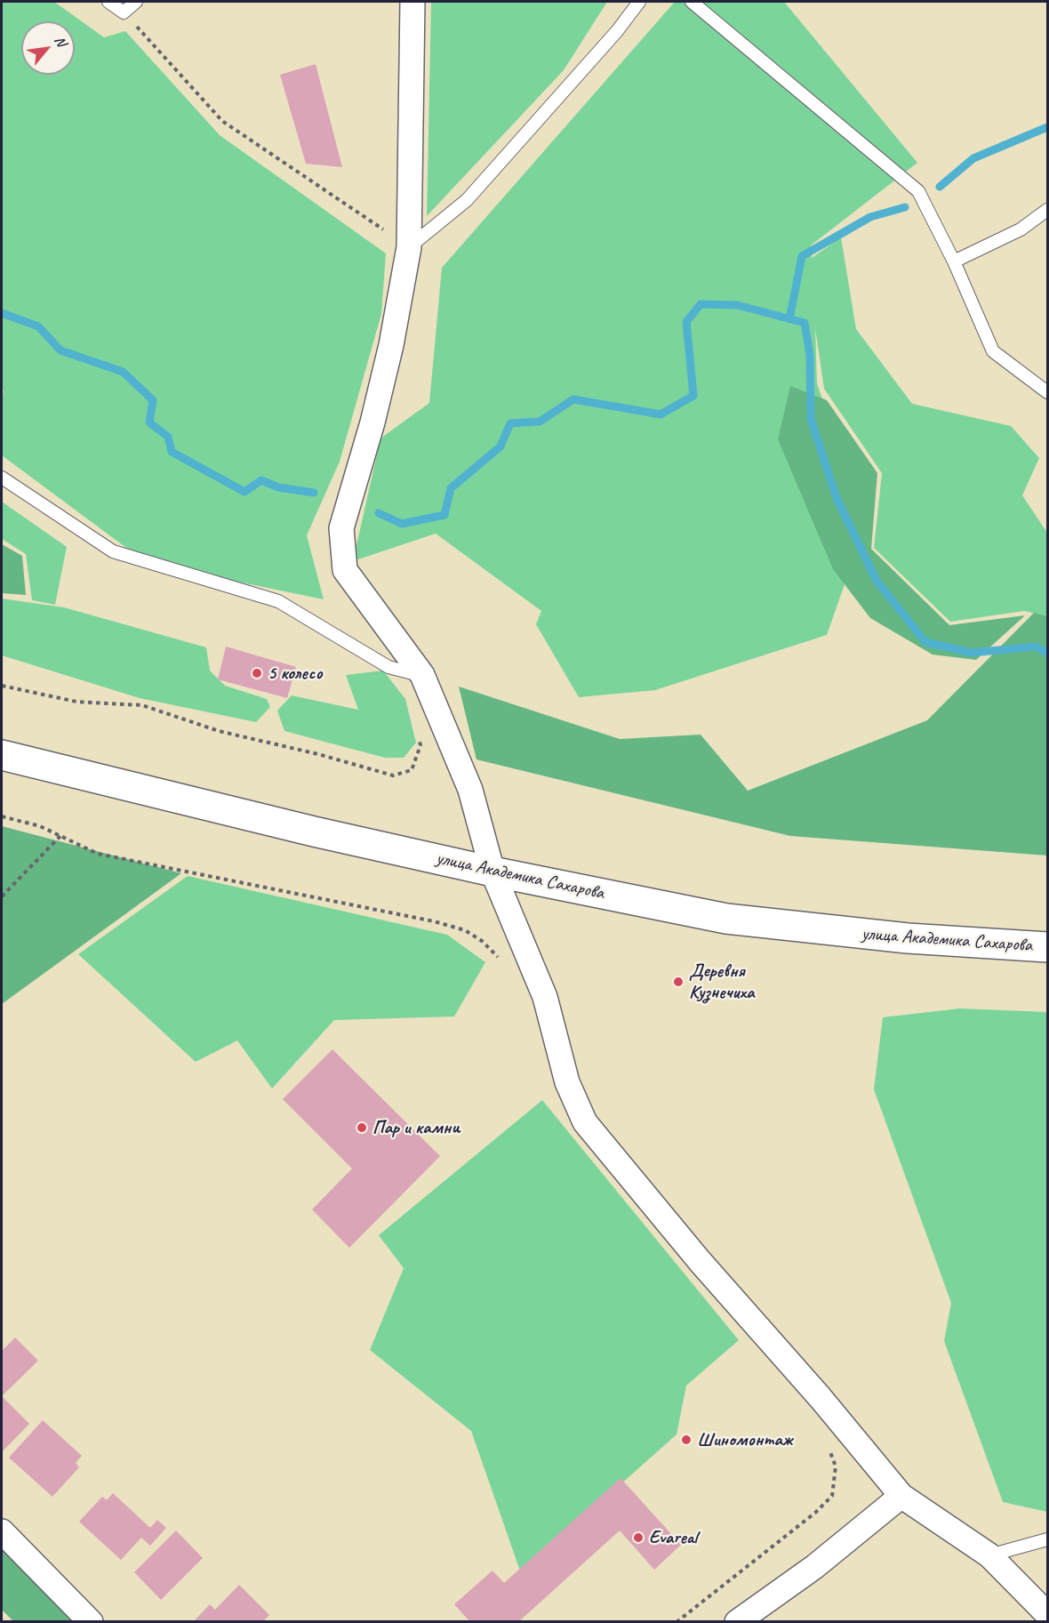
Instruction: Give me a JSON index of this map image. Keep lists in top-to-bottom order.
{
  "streets": {
    "main road": ["улица Академика Сахарова"]
  },
  "places": [
    "5 колесо",
    "Деревня Кузнечиха",
    "Пар и камни",
    "Шиномонтаж",
    "Evareal"
  ],
  "north": "top right"
}
